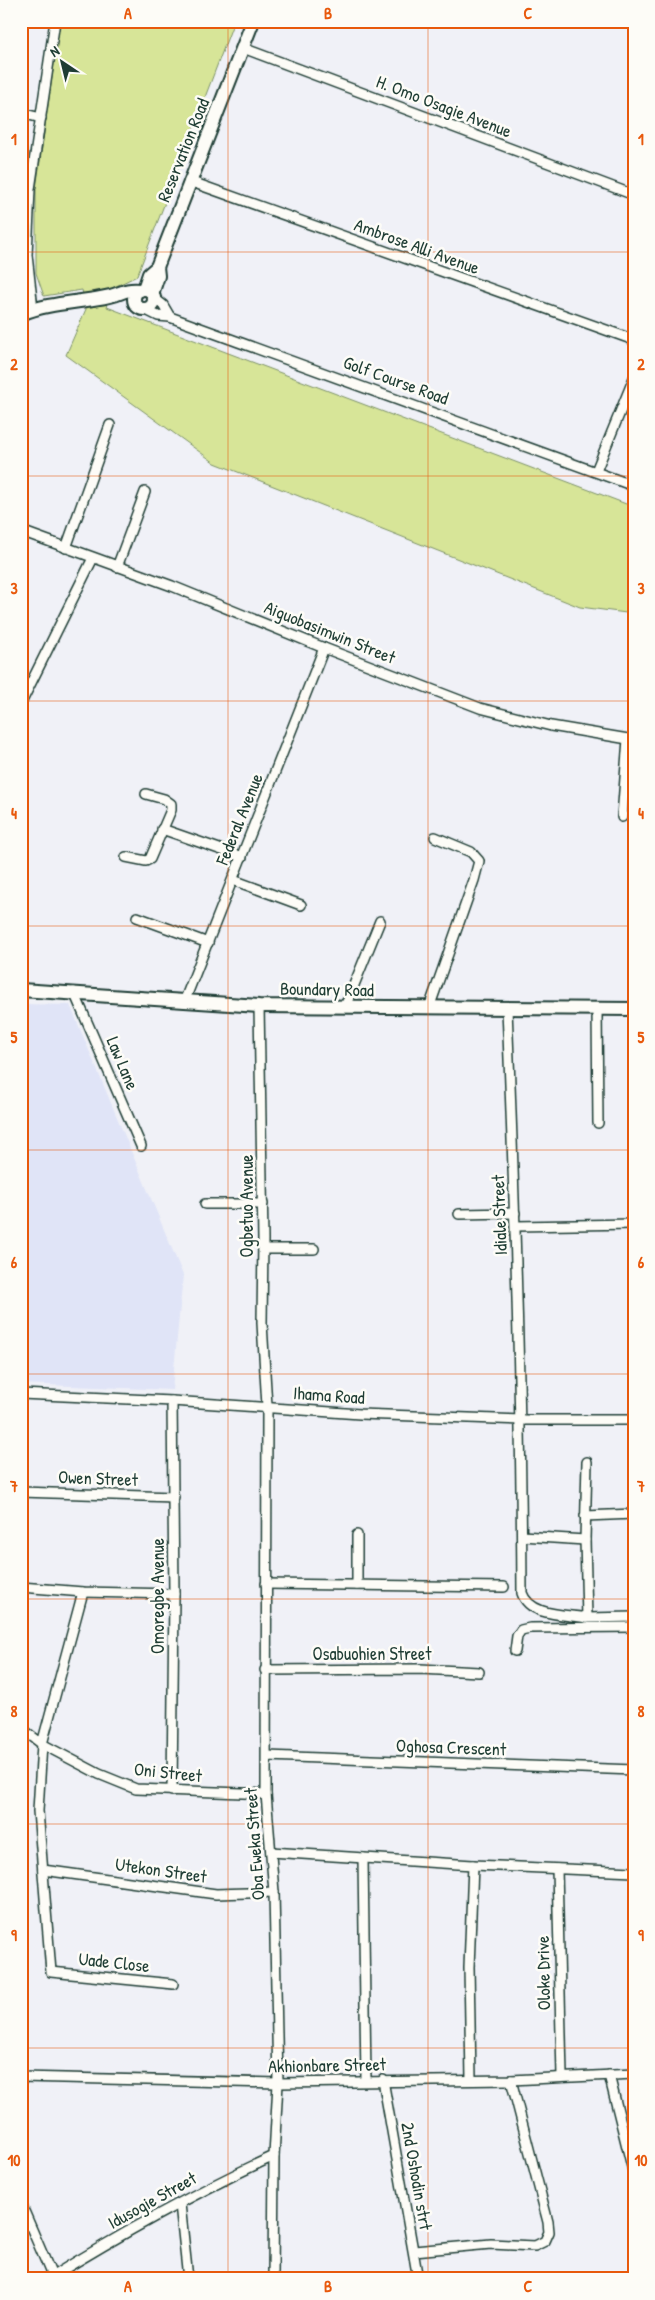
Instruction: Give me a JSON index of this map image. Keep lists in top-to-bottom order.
{
  "streets": {
    "street": [
      "H. Omo Osagie Avenue",
      "Reservation Road",
      "Ambrose Alli Avenue",
      "Golf Course Road",
      "Aiguobasimwin Street",
      "Federal Avenue",
      "Boundary Road",
      "Law Lane",
      "Ogbetuo Avenue",
      "Idiale Street",
      "Ihama Road",
      "Owen Street",
      "Omoregbe Avenue",
      "Osabuohien Street",
      "Oghosa Crescent",
      "Oni Street",
      "Oba Eweka Street",
      "Utekon Street",
      "Uade Close",
      "Oloke Drive",
      "Akhionbare Street",
      "2nd Oshodin strt",
      "Idusogie Street"
    ]
  },
  "crossings": [
    ["H. Omo Osagie Avenue", "Reservation Road"],
    ["Reservation Road", "Ambrose Alli Avenue"],
    ["Aiguobasimwin Street", "Federal Avenue"],
    ["Federal Avenue", "Boundary Road"],
    ["Boundary Road", "Law Lane"],
    ["Boundary Road", "Ogbetuo Avenue"],
    ["Boundary Road", "Idiale Street"],
    ["Ogbetuo Avenue", "Ihama Road"],
    ["Ogbetuo Avenue", "Oba Eweka Street"],
    ["Idiale Street", "Ihama Road"],
    ["Ihama Road", "Omoregbe Avenue"],
    ["Ihama Road", "Oba Eweka Street"],
    ["Owen Street", "Omoregbe Avenue"],
    ["Omoregbe Avenue", "Oni Street"],
    ["Osabuohien Street", "Oba Eweka Street"],
    ["Oghosa Crescent", "Oba Eweka Street"],
    ["Oni Street", "Oba Eweka Street"],
    ["Oba Eweka Street", "Utekon Street"],
    ["Oba Eweka Street", "Akhionbare Street"],
    ["Oba Eweka Street", "Idusogie Street"],
    ["Utekon Street", "Uade Close"],
    ["Oloke Drive", "Akhionbare Street"],
    ["Akhionbare Street", "2nd Oshodin strt"]
  ],
  "north": "top left",
  "grid": {
    "columns": ["A", "B", "C"],
    "rows": [
      "1",
      "2",
      "3",
      "4",
      "5",
      "6",
      "7",
      "8",
      "9",
      "10"
    ]
  }
}
